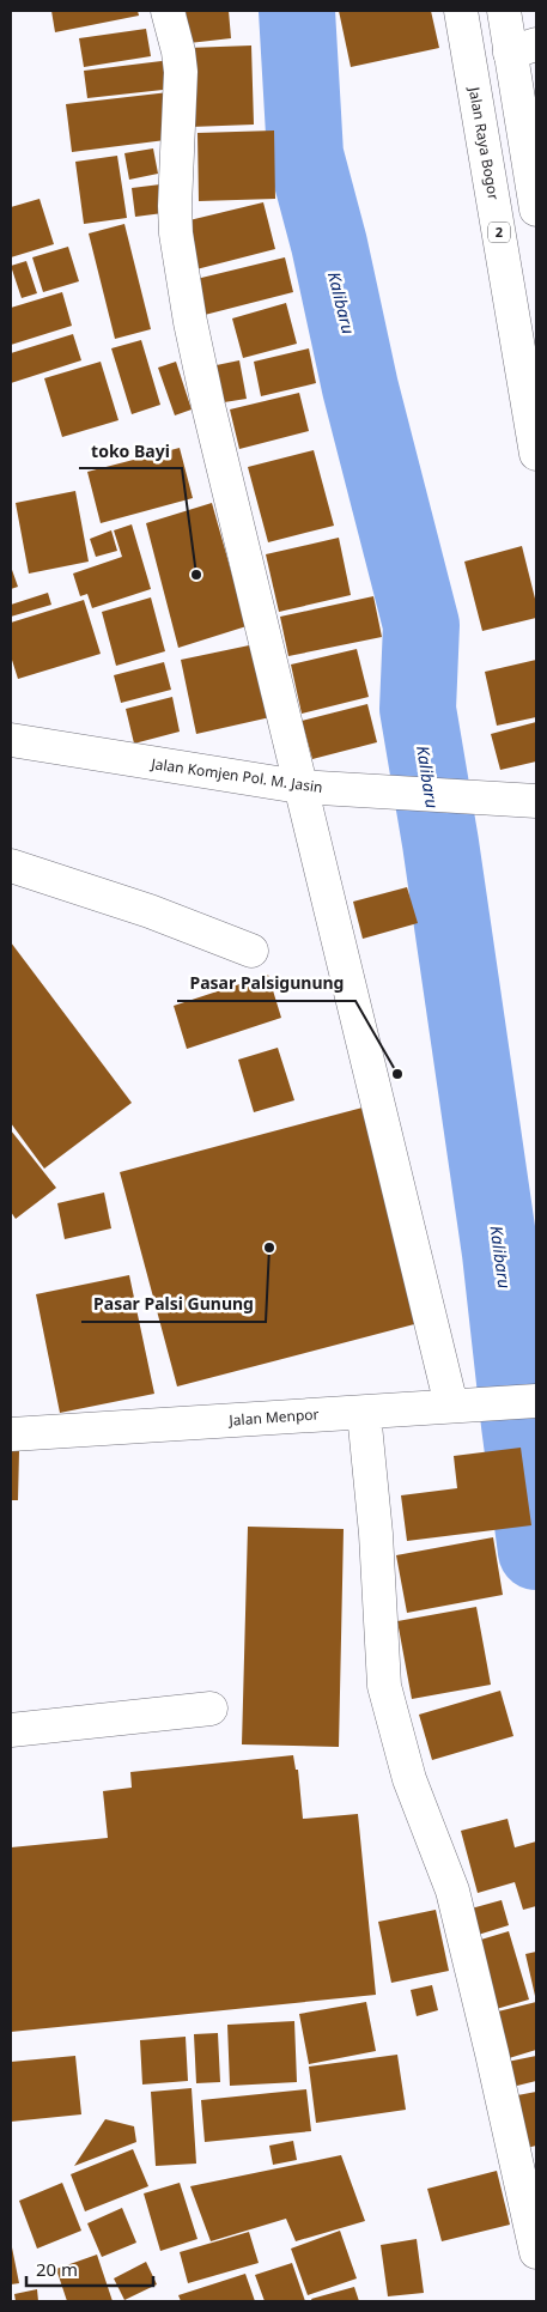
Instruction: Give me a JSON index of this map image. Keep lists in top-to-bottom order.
{
  "streets": {
    "main road": [
      "Jalan Raya Bogor",
      "2",
      "Jalan Komjen Pol. M. Jasin",
      "Jalan Menpor"
    ]
  },
  "water": ["Kalibaru"],
  "places": ["toko Bayi", "Pasar Palsigunung", "Pasar Palsi Gunung"],
  "scale_bar": "20 m"
}
